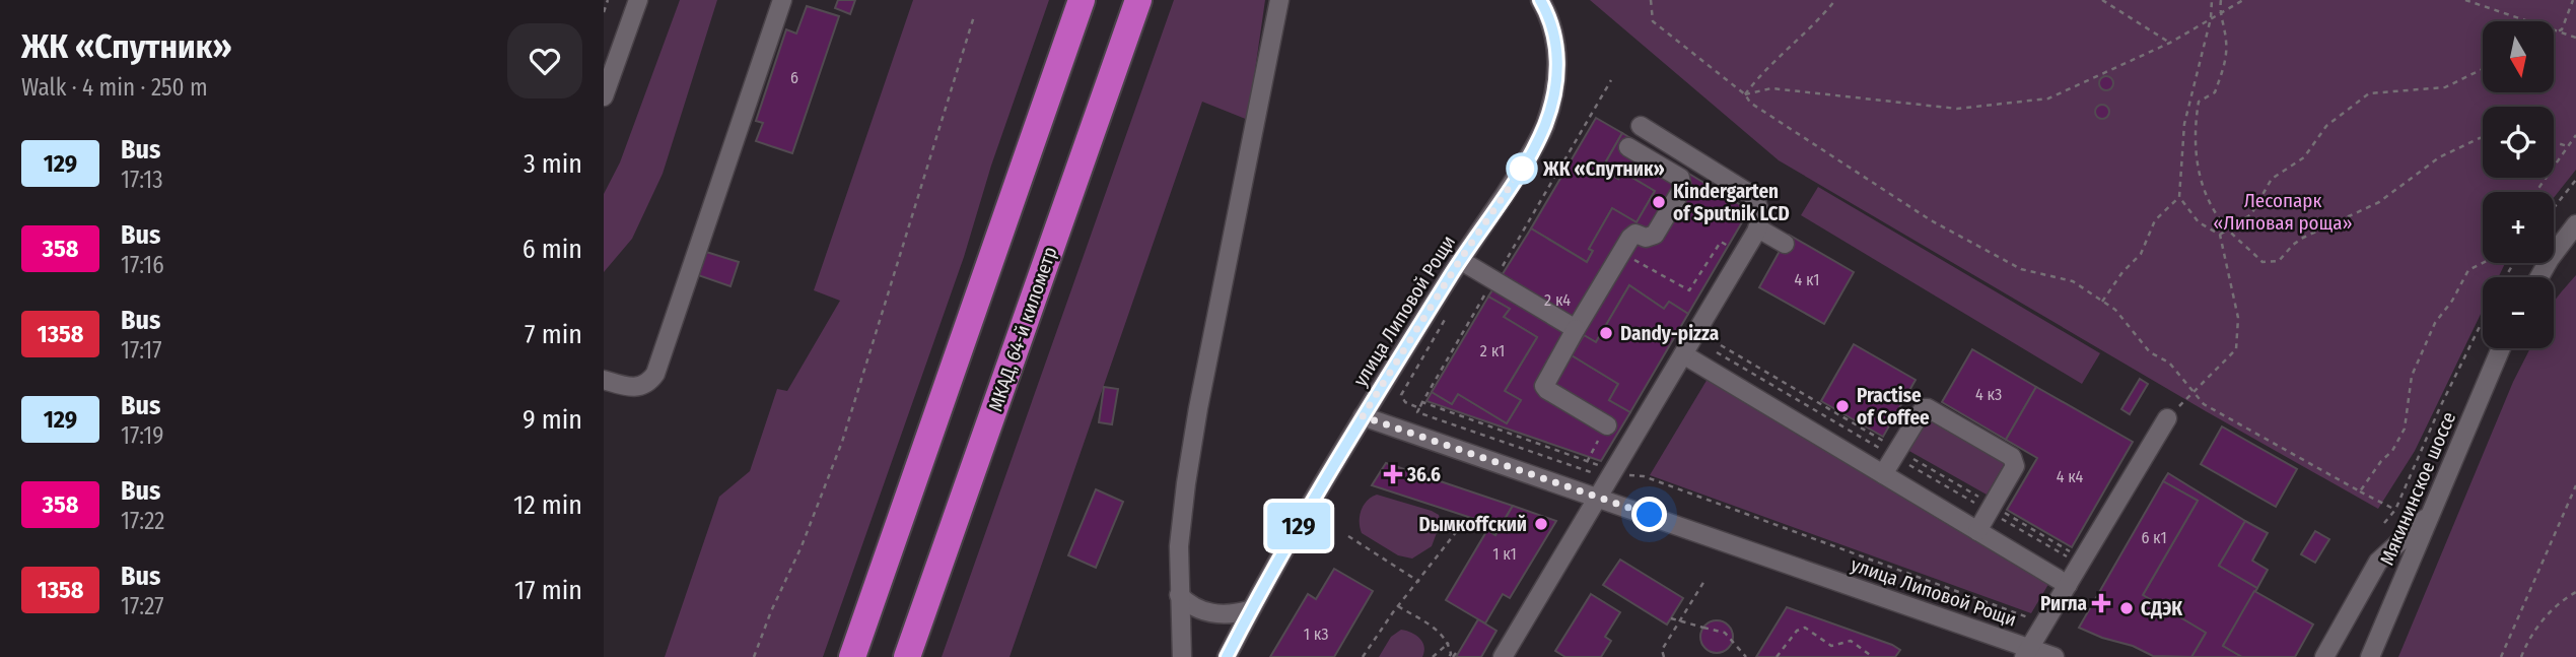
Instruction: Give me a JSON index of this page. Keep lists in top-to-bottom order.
{
  "streets": {
    "highway": ["МКАД, 64-й километр"],
    "street": ["улица Липовой Рощи", "Мякининское шоссе"]
  },
  "parks": ["Лесопарк «Липовая роща»"],
  "places": {
    "other": [
      "ЖК «Спутник»",
      "Kindergarten of Sputnik LCD",
      "Dandy-pizza",
      "Practise of Coffee",
      "Dымкoffский",
      "СДЭК"
    ],
    "health": ["36.6", "Ригла"]
  },
  "lines": ["bus line 129"],
  "house_numbers": [
    "6",
    "4 к1",
    "2 к4",
    "2 к1",
    "4 к3",
    "4 к4",
    "6 к1",
    "1 к1",
    "1 к3"
  ],
  "north": "bottom",
  "page": {
    "heading": ["ЖК «Спутник»", "Walk · 4 min · 250 m"],
    "on_map": "129",
    "map_buttons": ["+", "−"],
    "list": [
      {
        "mark": "129",
        "name": "Bus",
        "note": "17:13",
        "value": "3 min"
      },
      {
        "mark": "358",
        "name": "Bus",
        "note": "17:16",
        "value": "6 min"
      },
      {
        "mark": "1358",
        "name": "Bus",
        "note": "17:17",
        "value": "7 min"
      },
      {
        "mark": "129",
        "name": "Bus",
        "note": "17:19",
        "value": "9 min"
      },
      {
        "mark": "358",
        "name": "Bus",
        "note": "17:22",
        "value": "12 min"
      },
      {
        "mark": "1358",
        "name": "Bus",
        "note": "17:27",
        "value": "17 min"
      }
    ]
  }
}
